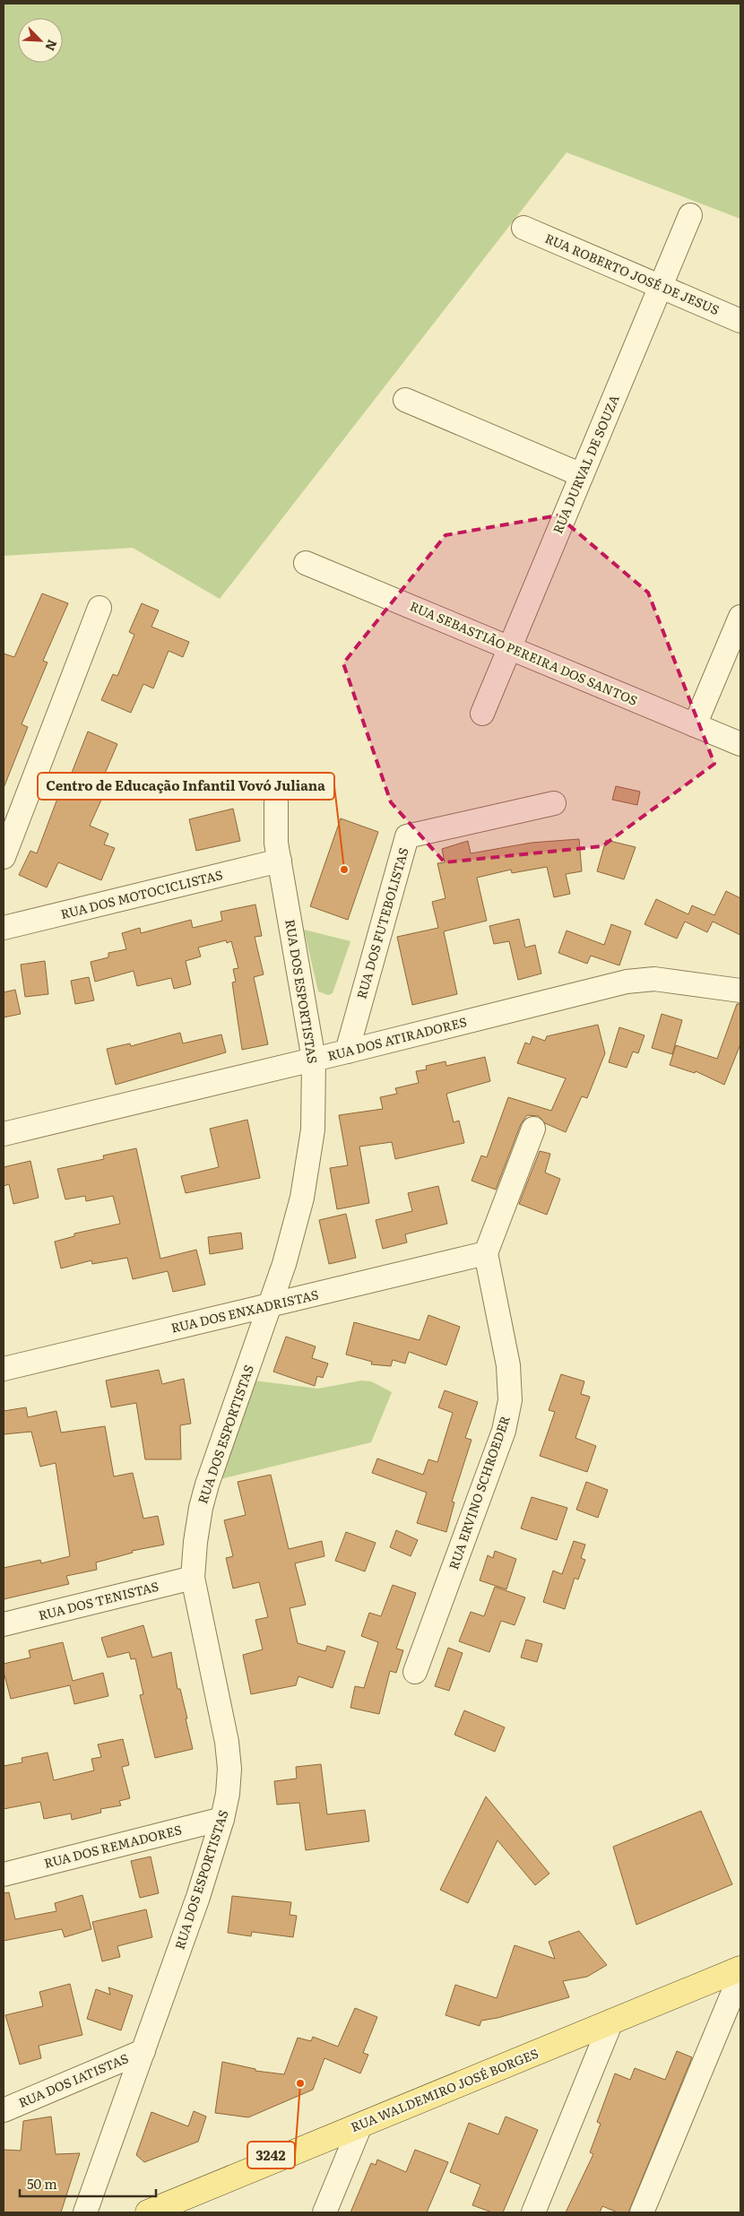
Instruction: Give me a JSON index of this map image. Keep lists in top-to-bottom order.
{
  "streets": {
    "main road": ["RUA WALDEMIRO JOSÉ BORGES"],
    "street": [
      "RUA ROBERTO JOSÉ DE JESUS",
      "RUA DURVAL DE SOUZA",
      "RUA SEBASTIÃO PEREIRA DOS SANTOS",
      "RUA DOS MOTOCICLISTAS",
      "RUA DOS FUTEBOLISTAS",
      "RUA DOS ESPORTISTAS",
      "RUA DOS ATIRADORES",
      "RUA DOS ENXADRISTAS",
      "RUA ERVINO SCHROEDER",
      "RUA DOS TENISTAS",
      "RUA DOS REMADORES",
      "RUA DOS IATISTAS"
    ]
  },
  "crossings": [
    ["RUA ROBERTO JOSÉ DE JESUS", "RUA DURVAL DE SOUZA"],
    ["RUA DURVAL DE SOUZA", "RUA SEBASTIÃO PEREIRA DOS SANTOS"],
    ["RUA DOS MOTOCICLISTAS", "RUA DOS ESPORTISTAS"],
    ["RUA DOS FUTEBOLISTAS", "RUA DOS ATIRADORES"],
    ["RUA DOS ESPORTISTAS", "RUA DOS ATIRADORES"],
    ["RUA DOS ESPORTISTAS", "RUA DOS ENXADRISTAS"],
    ["RUA DOS ESPORTISTAS", "RUA DOS TENISTAS"],
    ["RUA DOS ESPORTISTAS", "RUA DOS REMADORES"],
    ["RUA DOS ESPORTISTAS", "RUA DOS IATISTAS"],
    ["RUA DOS ENXADRISTAS", "RUA ERVINO SCHROEDER"]
  ],
  "places": ["Centro de Educação Infantil Vovó Juliana", "3242"],
  "scale_bar": "50 m",
  "north": "bottom right"
}
